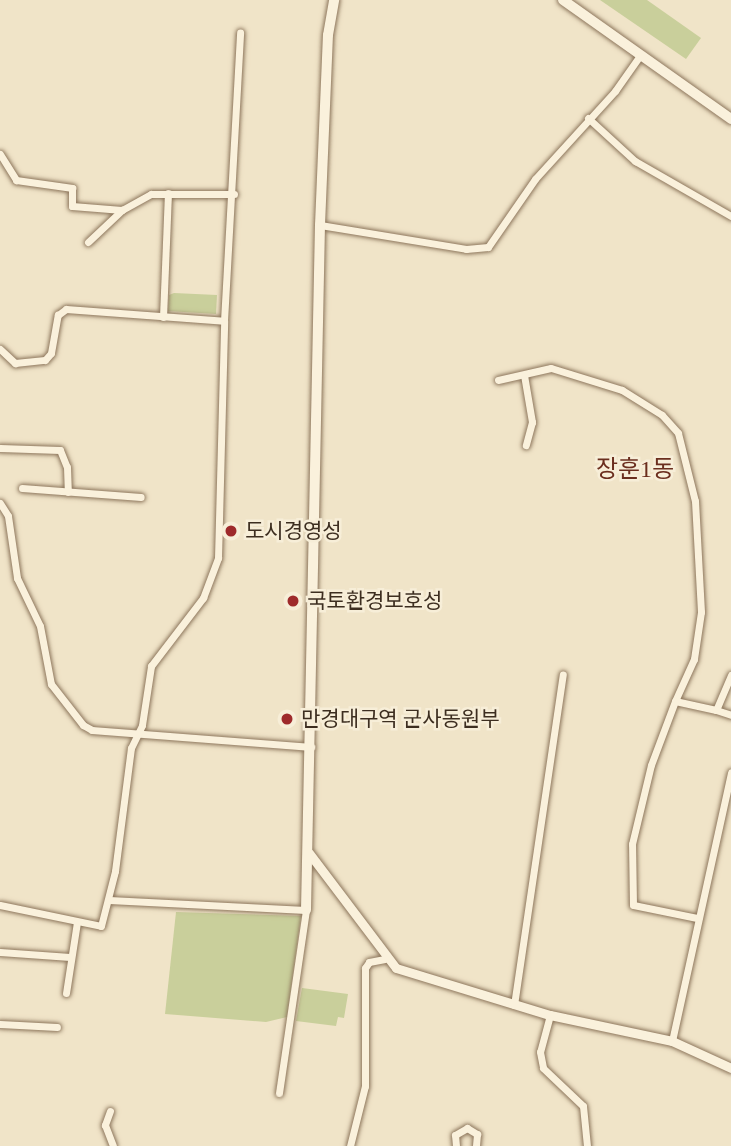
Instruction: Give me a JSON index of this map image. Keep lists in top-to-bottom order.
{
  "districts": ["장훈1동"],
  "places": ["도시경영성", "국토환경보호성", "만경대구역 군사동원부"]
}
